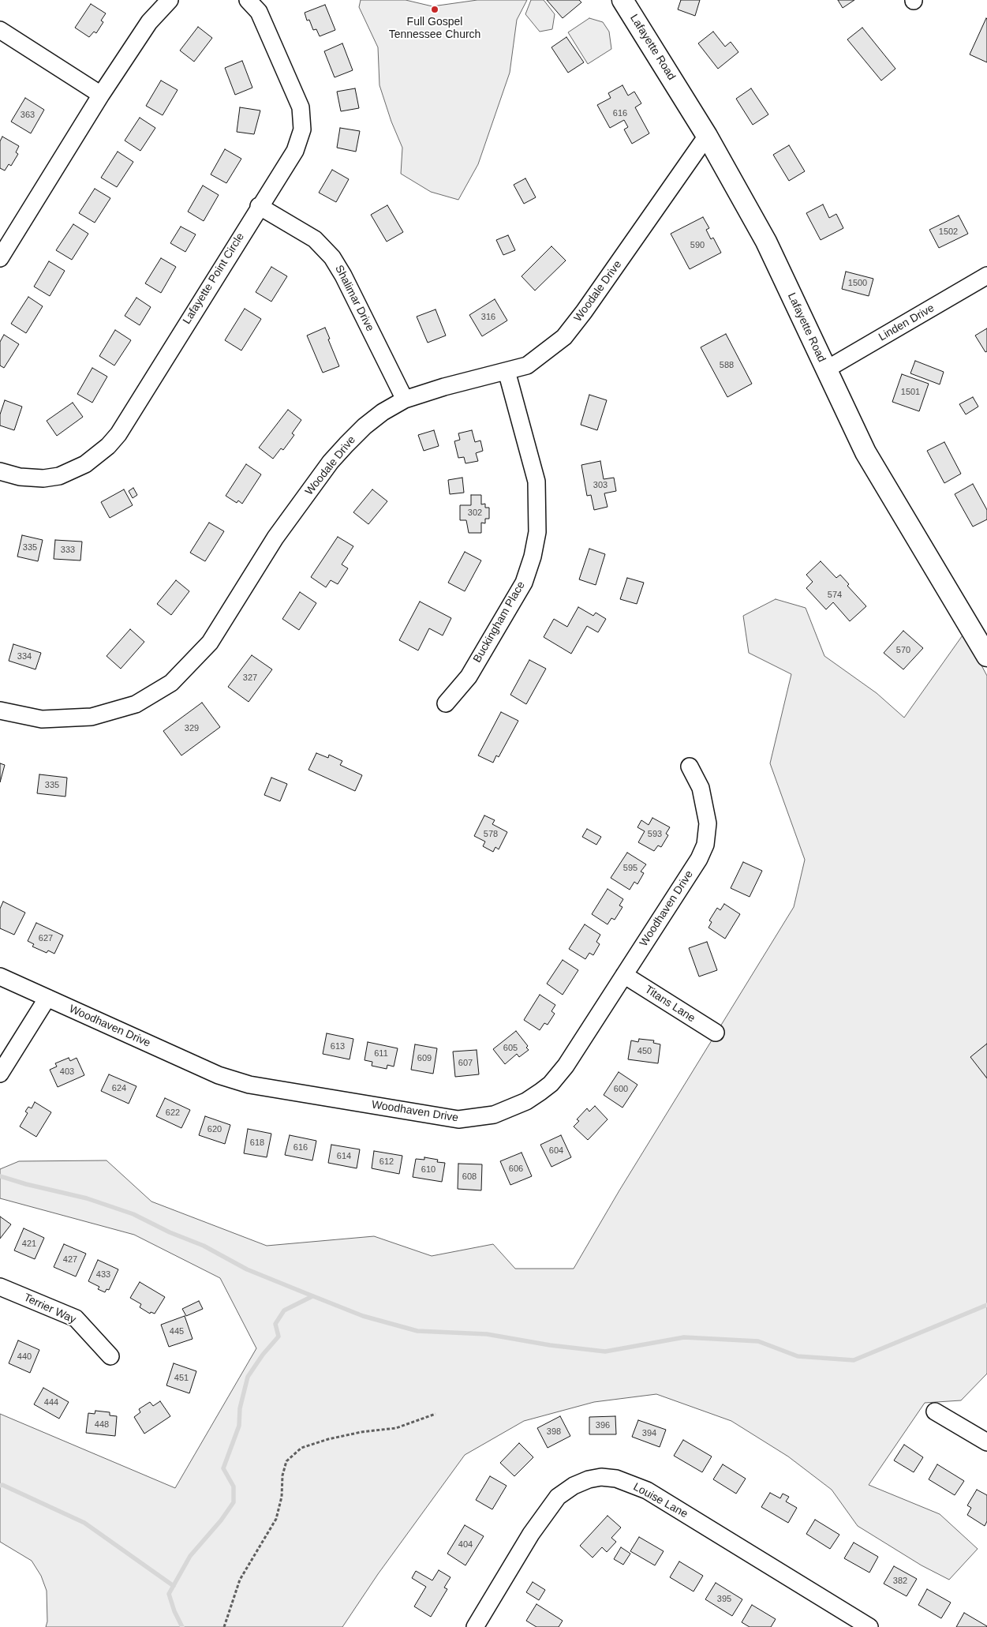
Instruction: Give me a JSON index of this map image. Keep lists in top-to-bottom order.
{
  "streets": {
    "main road": ["Lafayette Road"],
    "street": [
      "Lafayette Point Circle",
      "Woodale Drive",
      "Shalimar Drive",
      "Linden Drive",
      "Buckingham Place",
      "Woodhaven Drive",
      "Titans Lane",
      "Terrier Way",
      "Louise Lane"
    ]
  },
  "crossings": [
    ["Lafayette Road", "Woodale Drive"],
    ["Lafayette Road", "Linden Drive"],
    ["Lafayette Point Circle", "Shalimar Drive"],
    ["Woodale Drive", "Shalimar Drive"],
    ["Woodale Drive", "Buckingham Place"],
    ["Woodhaven Drive", "Titans Lane"]
  ],
  "places": ["Full Gospel Tennessee Church"],
  "house_numbers": [
    "616",
    "363",
    "1502",
    "590",
    "1500",
    "316",
    "588",
    "1501",
    "303",
    "302",
    "335",
    "333",
    "574",
    "570",
    "334",
    "327",
    "329",
    "335",
    "578",
    "593",
    "595",
    "627",
    "613",
    "605",
    "450",
    "611",
    "609",
    "607",
    "403",
    "624",
    "600",
    "622",
    "620",
    "618",
    "616",
    "604",
    "614",
    "612",
    "606",
    "610",
    "608",
    "421",
    "427",
    "433",
    "445",
    "440",
    "451",
    "444",
    "448",
    "396",
    "398",
    "394",
    "404",
    "382",
    "395"
  ]
}
